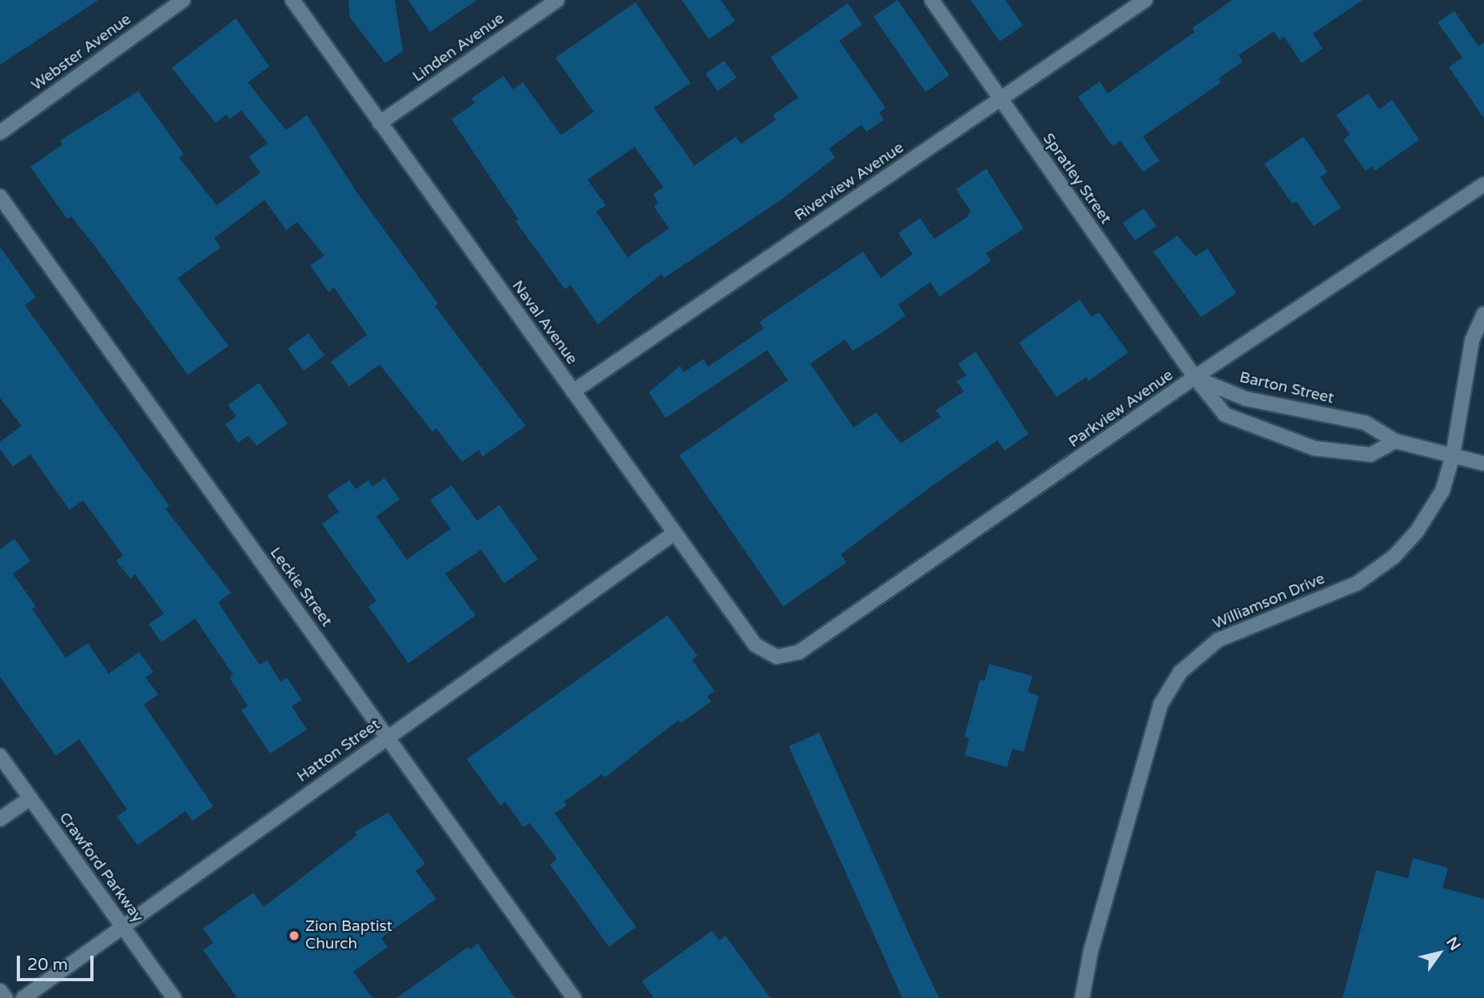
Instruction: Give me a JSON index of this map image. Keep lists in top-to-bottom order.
{
  "streets": {
    "street": [
      "Linden Avenue",
      "Webster Avenue",
      "Spratley Street",
      "Riverview Avenue",
      "Naval Avenue",
      "Barton Street",
      "Parkview Avenue",
      "Leckie Street",
      "Williamson Drive",
      "Hatton Street",
      "Crawford Parkway"
    ]
  },
  "crossings": [
    ["Linden Avenue", "Naval Avenue"],
    ["Spratley Street", "Riverview Avenue"],
    ["Spratley Street", "Barton Street"],
    ["Spratley Street", "Parkview Avenue"],
    ["Riverview Avenue", "Naval Avenue"],
    ["Naval Avenue", "Parkview Avenue"],
    ["Naval Avenue", "Hatton Street"],
    ["Barton Street", "Parkview Avenue"],
    ["Barton Street", "Williamson Drive"],
    ["Leckie Street", "Hatton Street"],
    ["Hatton Street", "Crawford Parkway"]
  ],
  "places": ["Zion Baptist Church"],
  "scale_bar": "20 m",
  "north": "top right"
}
